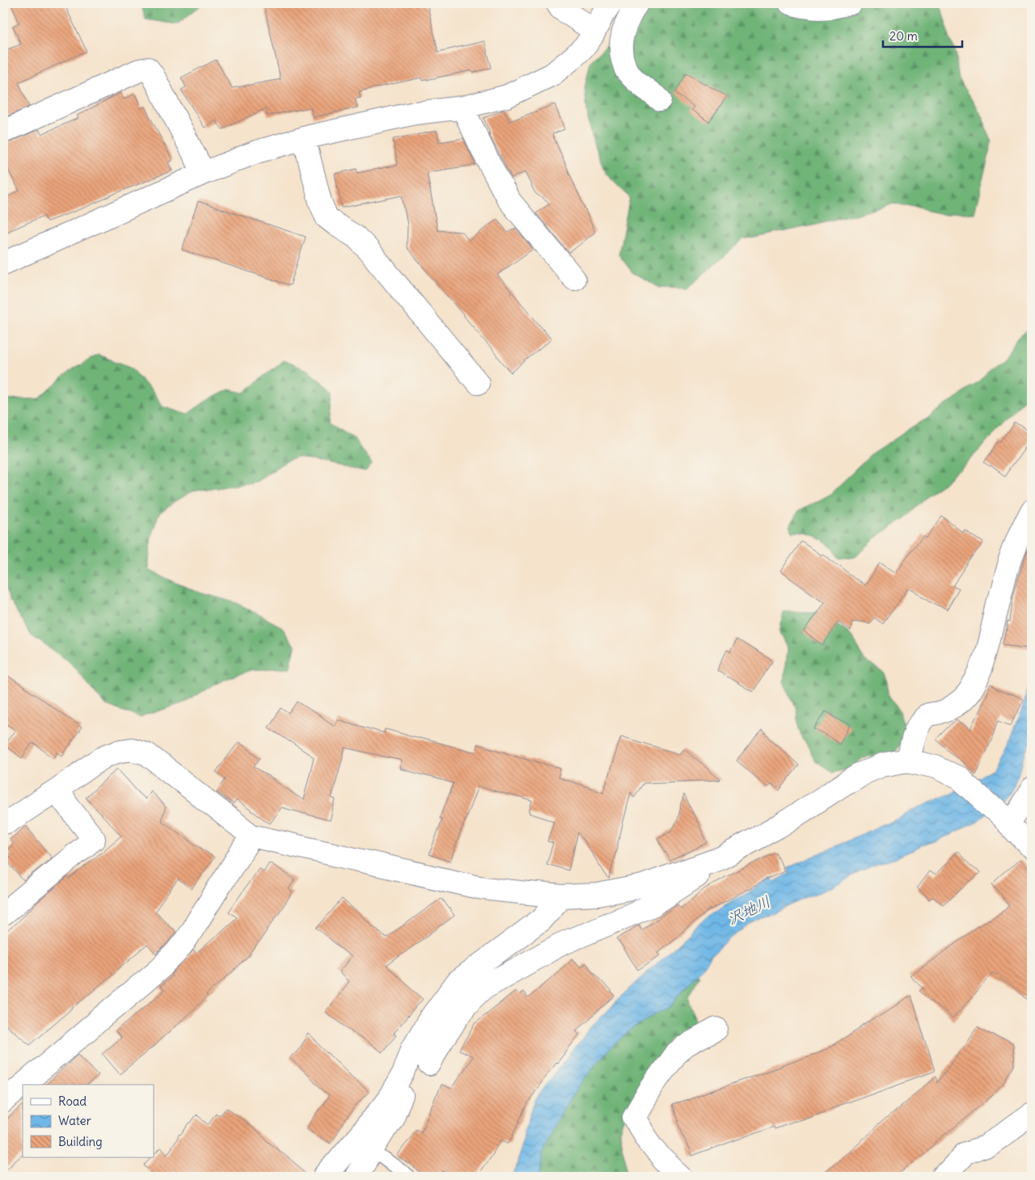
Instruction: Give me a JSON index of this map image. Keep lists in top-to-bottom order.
{
  "water": ["沢地川"],
  "legend": ["Road", "Water", "Building"],
  "scale_bar": "20 m"
}
